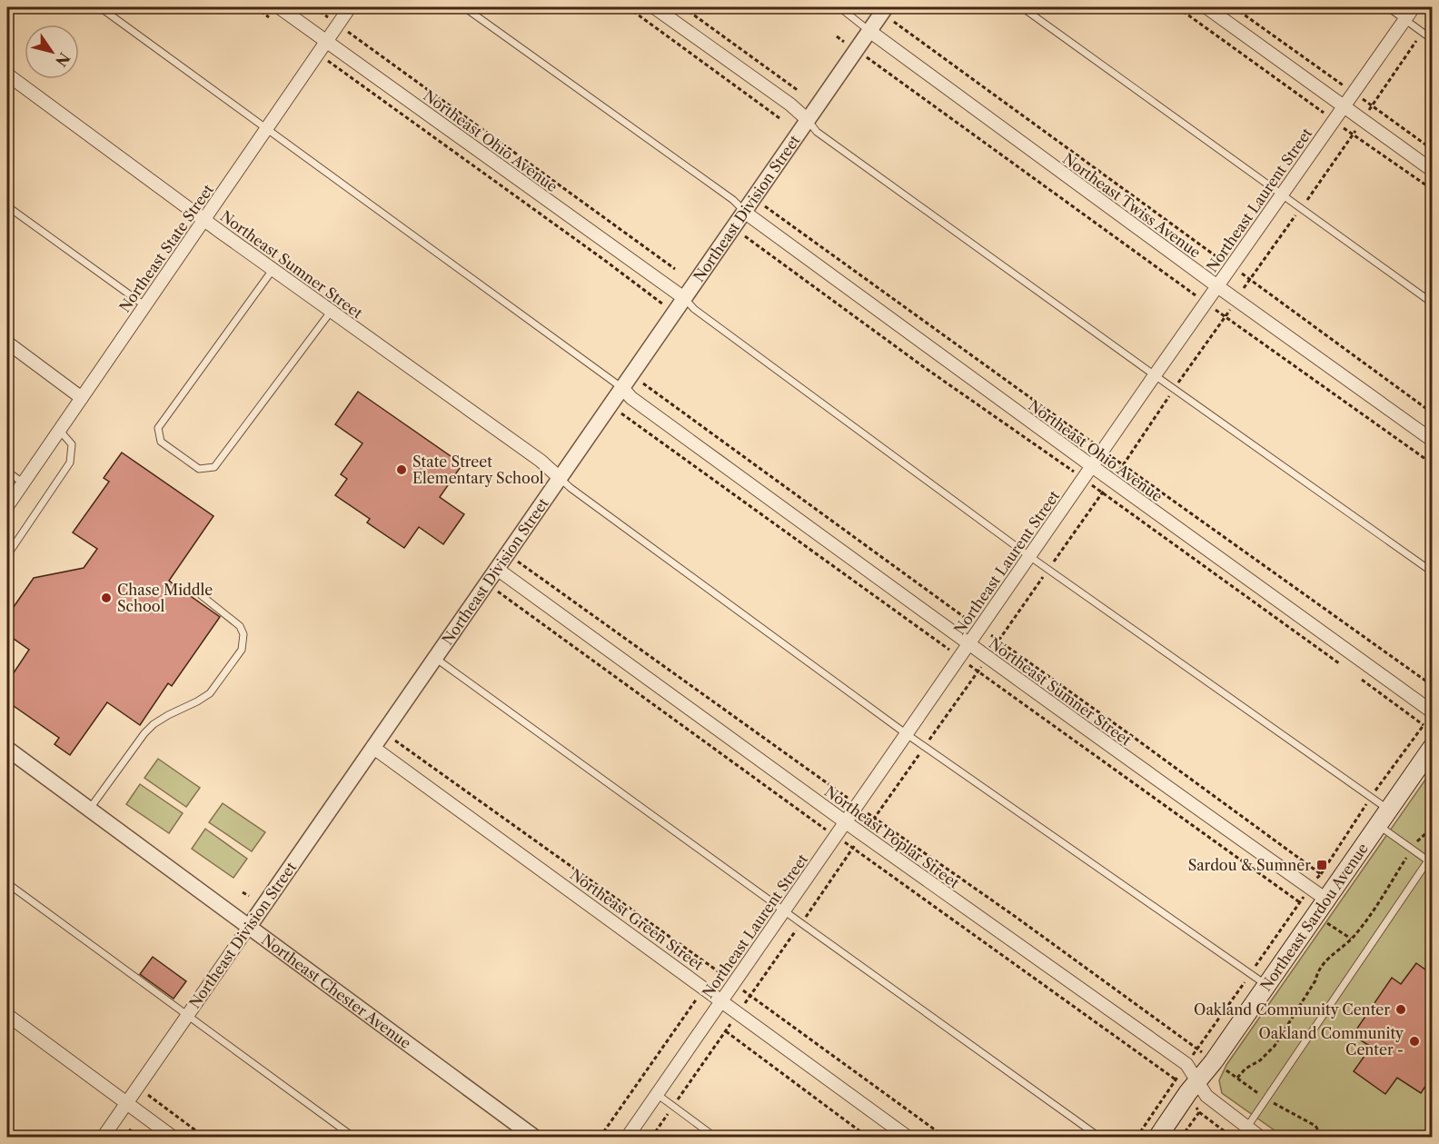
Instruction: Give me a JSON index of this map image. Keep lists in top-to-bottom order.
{
  "streets": {
    "main road": ["Northeast Sardou Avenue"],
    "street": [
      "Northeast Ohio Avenue",
      "Northeast Laurent Street",
      "Northeast Twiss Avenue",
      "Northeast Division Street",
      "Northeast State Street",
      "Northeast Sumner Street",
      "Northeast Poplar Street",
      "Northeast Green Street",
      "Northeast Chester Avenue"
    ]
  },
  "crossings": [
    ["Northeast Ohio Avenue", "Northeast Laurent Street"],
    ["Northeast Ohio Avenue", "Northeast Division Street"],
    ["Northeast Ohio Avenue", "Northeast State Street"],
    ["Northeast Laurent Street", "Northeast Twiss Avenue"],
    ["Northeast Laurent Street", "Northeast Sumner Street"],
    ["Northeast Laurent Street", "Northeast Poplar Street"],
    ["Northeast Laurent Street", "Northeast Green Street"],
    ["Northeast Twiss Avenue", "Northeast Division Street"],
    ["Northeast Division Street", "Northeast Sumner Street"],
    ["Northeast Division Street", "Northeast Poplar Street"],
    ["Northeast Division Street", "Northeast Green Street"],
    ["Northeast Division Street", "Northeast Chester Avenue"],
    ["Northeast State Street", "Northeast Sumner Street"],
    ["Northeast Sumner Street", "Northeast Sardou Avenue"],
    ["Northeast Poplar Street", "Northeast Sardou Avenue"]
  ],
  "places": {
    "other": [
      "State Street Elementary School",
      "Chase Middle School",
      "Oakland Community Center",
      "Oakland Community Center -"
    ],
    "transit": ["Sardou & Sumner"]
  },
  "north": "bottom right"
}
